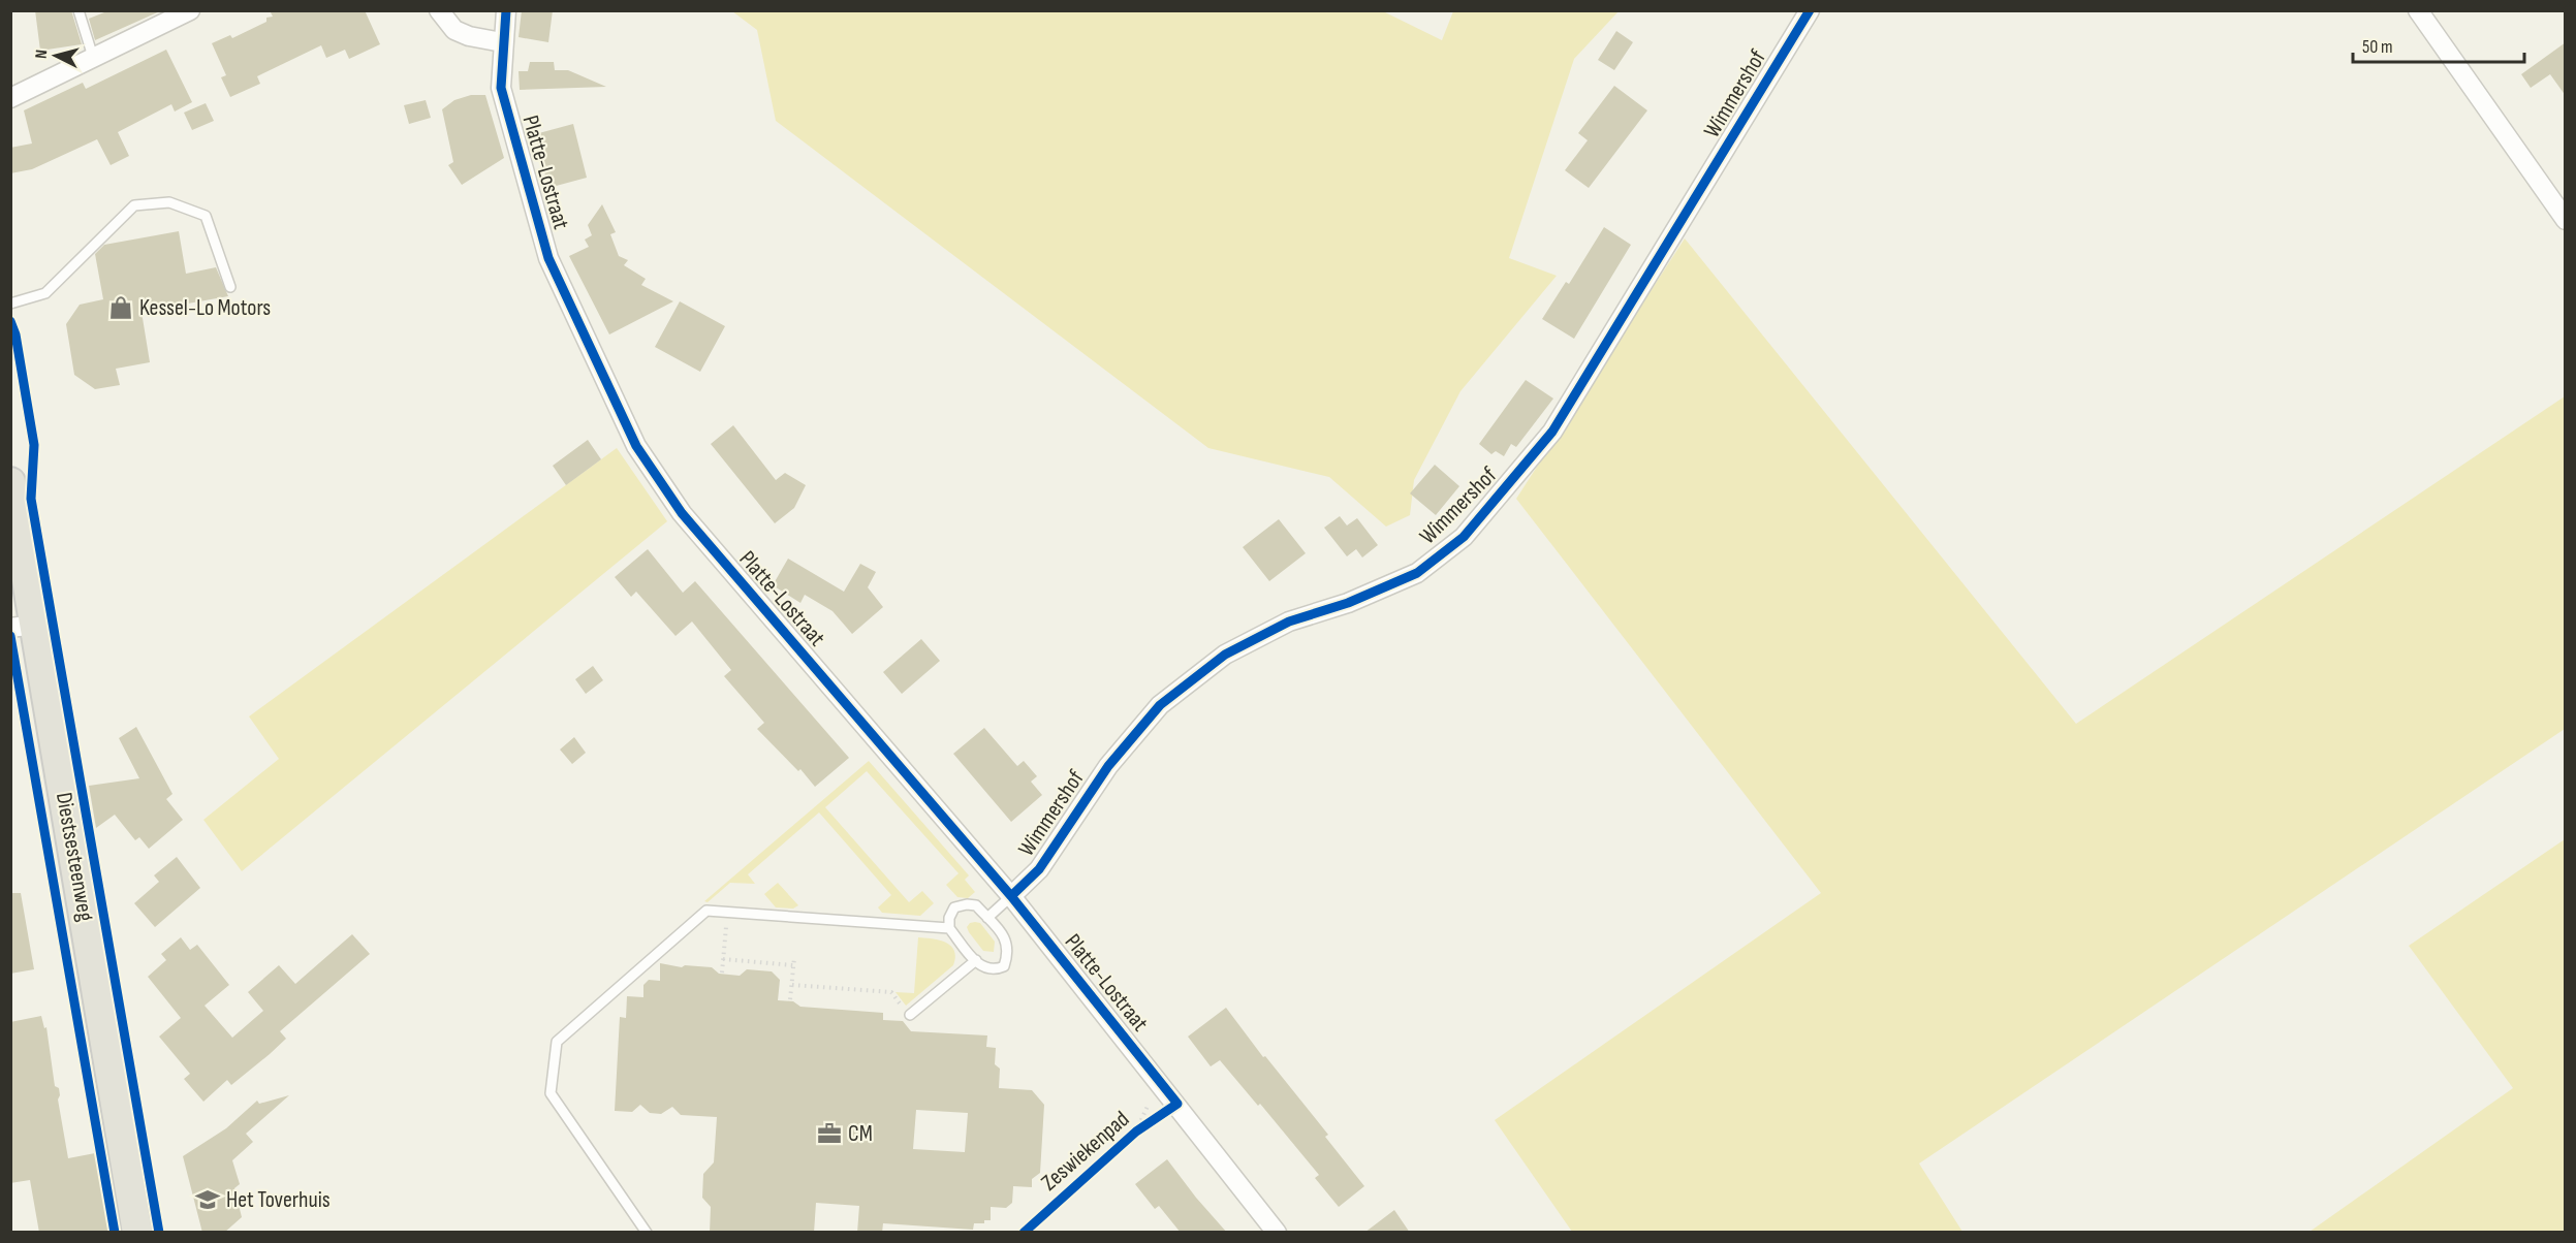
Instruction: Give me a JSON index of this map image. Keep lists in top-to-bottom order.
{
  "streets": {
    "main road": ["Diestsesteenweg"],
    "street": ["Wimmershof", "Platte-Lostraat"],
    "cycle path": ["Zeswiekenpad"]
  },
  "crossings": [
    ["Wimmershof", "Platte-Lostraat"],
    ["Platte-Lostraat", "Zeswiekenpad"]
  ],
  "places": {
    "shop": ["Kessel-Lo Motors"],
    "office": ["CM"],
    "school or university": ["Het Toverhuis"]
  },
  "scale_bar": "50 m",
  "north": "left"
}
